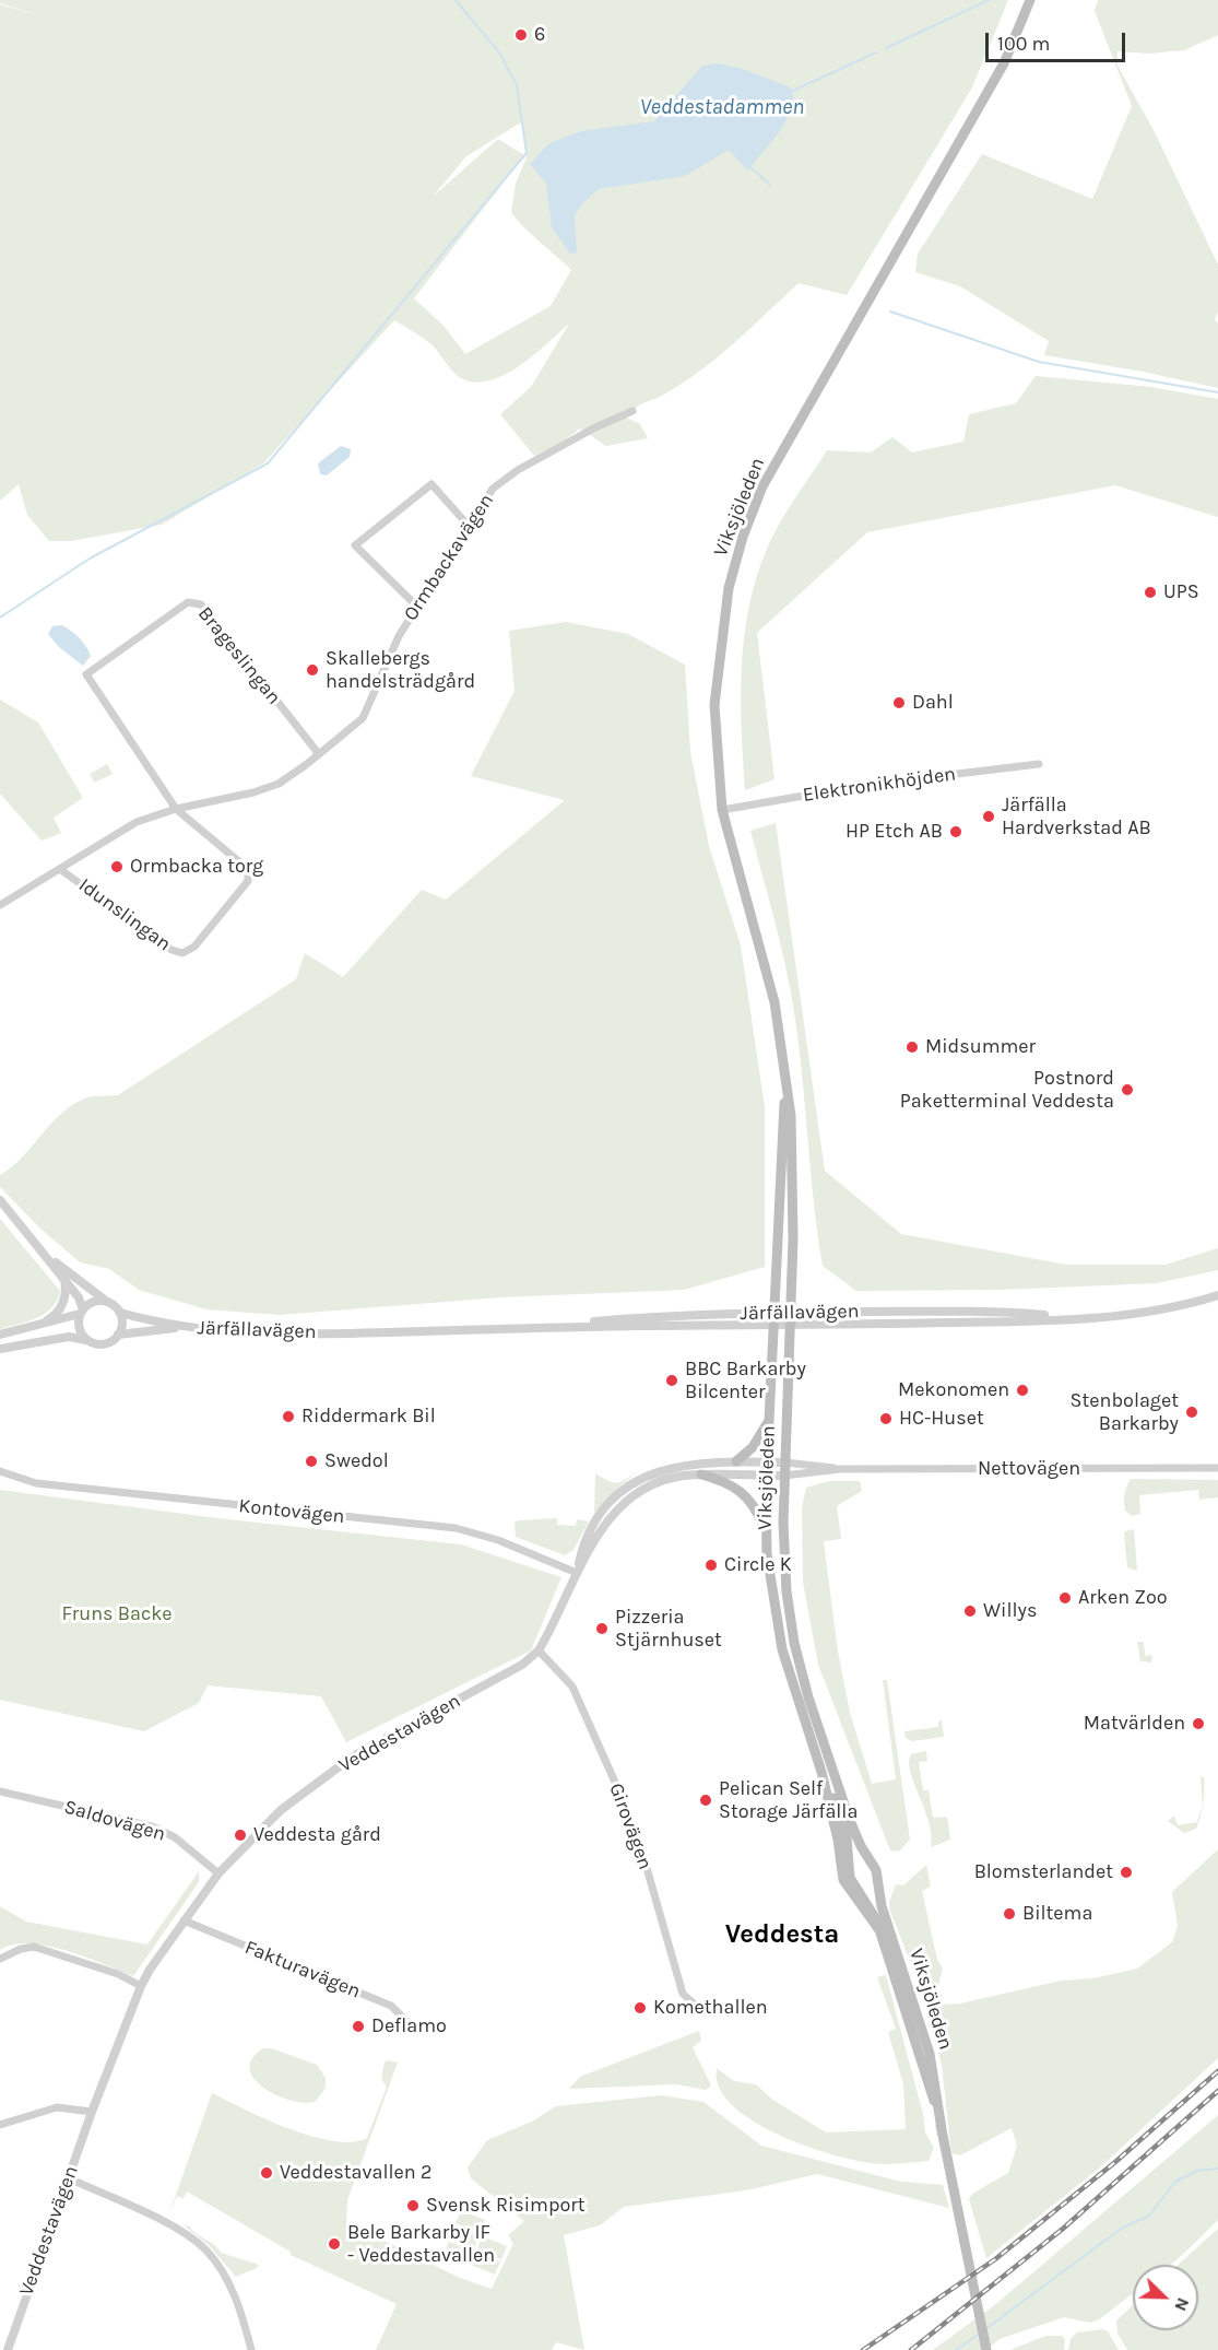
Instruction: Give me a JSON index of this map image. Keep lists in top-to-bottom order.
{
  "streets": {
    "main road": ["Viksjöleden"],
    "street": [
      "Ormbackavägen",
      "Brageslingan",
      "Elektronikhöjden",
      "Idunslingan",
      "Järfällavägen",
      "Nettovägen",
      "Kontovägen",
      "Veddestavägen",
      "Saldovägen",
      "Girovägen",
      "Fakturavägen"
    ]
  },
  "crossings": [
    ["Viksjöleden", "Elektronikhöjden"],
    ["Viksjöleden", "Järfällavägen"],
    ["Viksjöleden", "Nettovägen"],
    ["Viksjöleden", "Veddestavägen"],
    ["Ormbackavägen", "Brageslingan"],
    ["Ormbackavägen", "Idunslingan"],
    ["Brageslingan", "Idunslingan"],
    ["Nettovägen", "Veddestavägen"],
    ["Kontovägen", "Veddestavägen"],
    ["Veddestavägen", "Saldovägen"],
    ["Veddestavägen", "Girovägen"],
    ["Veddestavägen", "Fakturavägen"]
  ],
  "districts": ["Veddesta"],
  "water": ["Veddestadammen"],
  "parks": ["Fruns Backe"],
  "places": [
    "6",
    "UPS",
    "Skallebergs handelsträdgård",
    "Dahl",
    "Järfälla Hardverkstad AB",
    "HP Etch AB",
    "Ormbacka torg",
    "Midsummer",
    "Postnord Paketterminal Veddesta",
    "BBC Barkarby Bilcenter",
    "Mekonomen",
    "Stenbolaget Barkarby",
    "Riddermark Bil",
    "HC-Huset",
    "Swedol",
    "Circle K",
    "Arken Zoo",
    "Willys",
    "Pizzeria Stjärnhuset",
    "Matvärlden",
    "Pelican Self Storage Järfälla",
    "Veddesta gård",
    "Blomsterlandet",
    "Biltema",
    "Komethallen",
    "Deflamo",
    "Veddestavallen 2",
    "Svensk Risimport",
    "Bele Barkarby IF - Veddestavallen"
  ],
  "scale_bar": "100 m",
  "north": "bottom right"
}
